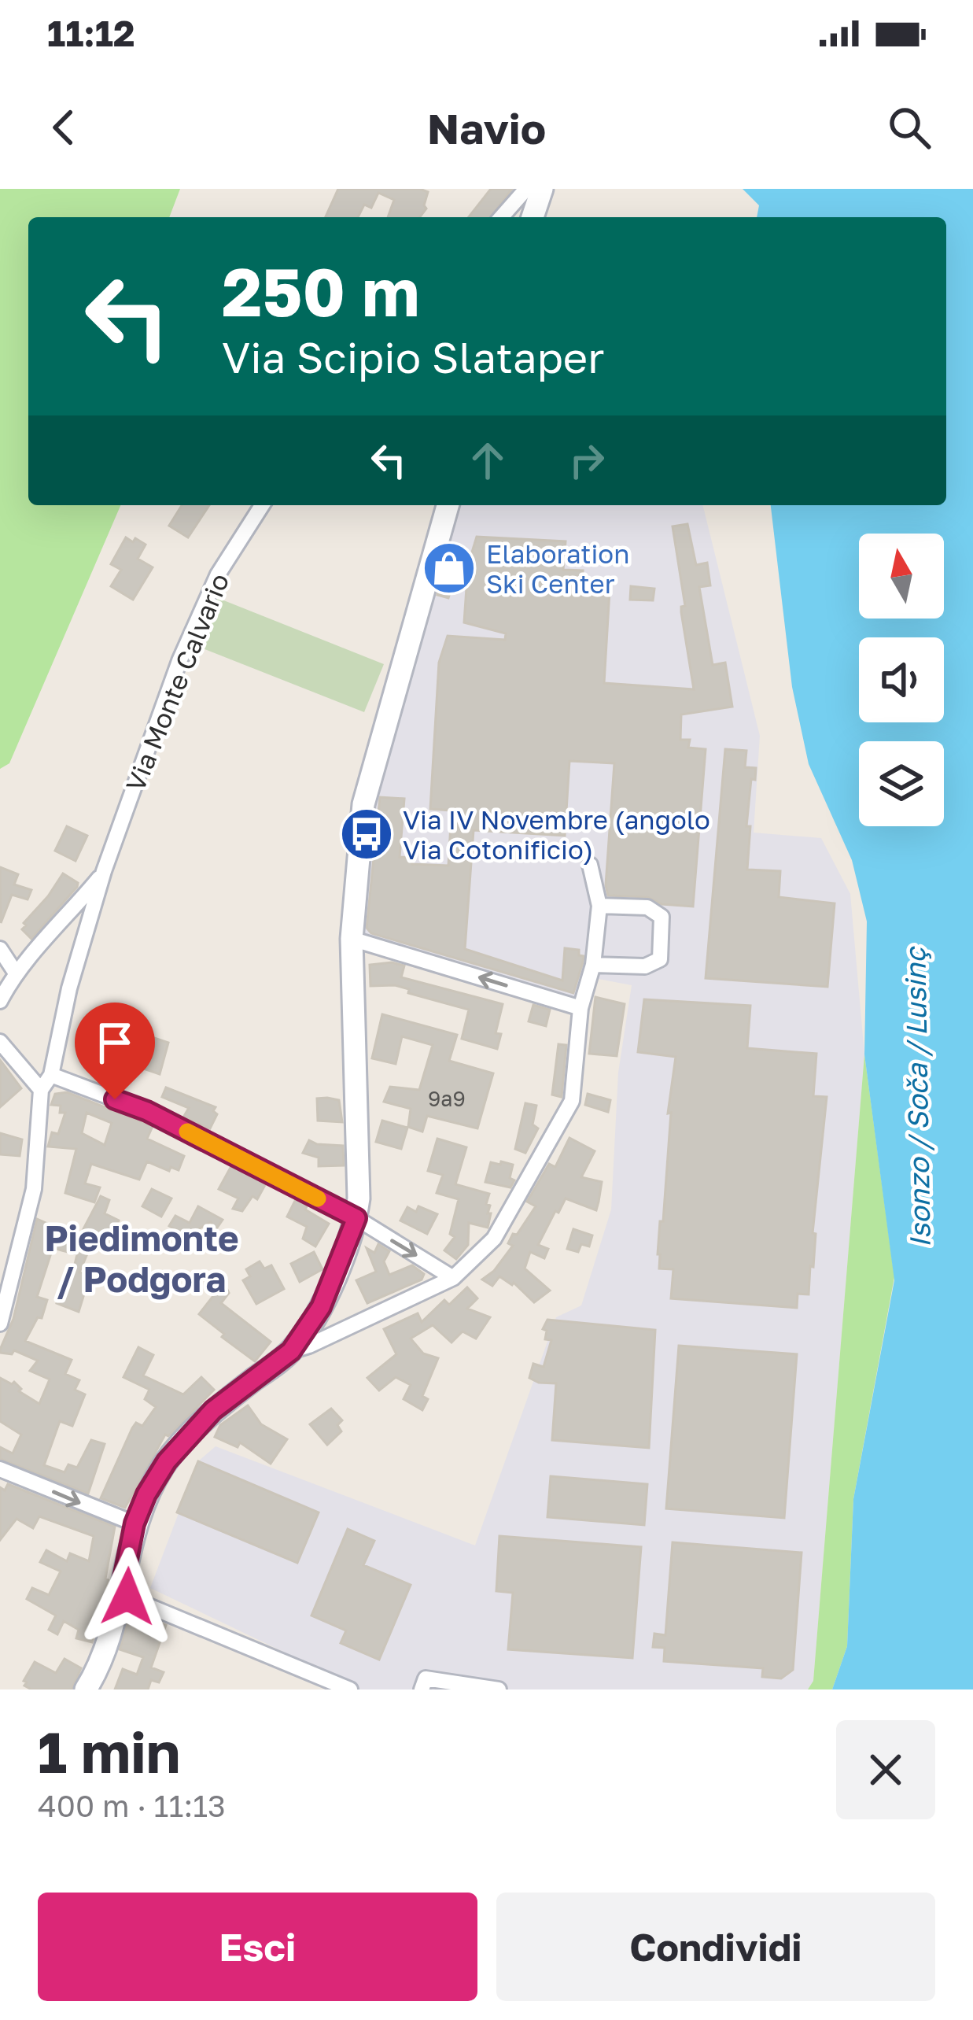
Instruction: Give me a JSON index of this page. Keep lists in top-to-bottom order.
{
  "streets": {
    "street": ["Via Monte Calvario"]
  },
  "districts": ["Piedimonte / Podgora"],
  "water": ["Isonzo / Soča / Lusinç"],
  "places": {
    "shop": ["Elaboration Ski Center"],
    "bus stop": ["Via IV Novembre (angolo Via Cotonificio)"]
  },
  "house_numbers": ["9a9"],
  "north": "top",
  "page": {
    "status": "11:12",
    "header": "Navio",
    "turn": ["250 m", "Via Scipio Slataper"],
    "heading": ["1 min", "400 m · 11:13"],
    "buttons": ["Esci", "Condividi"]
  }
}
